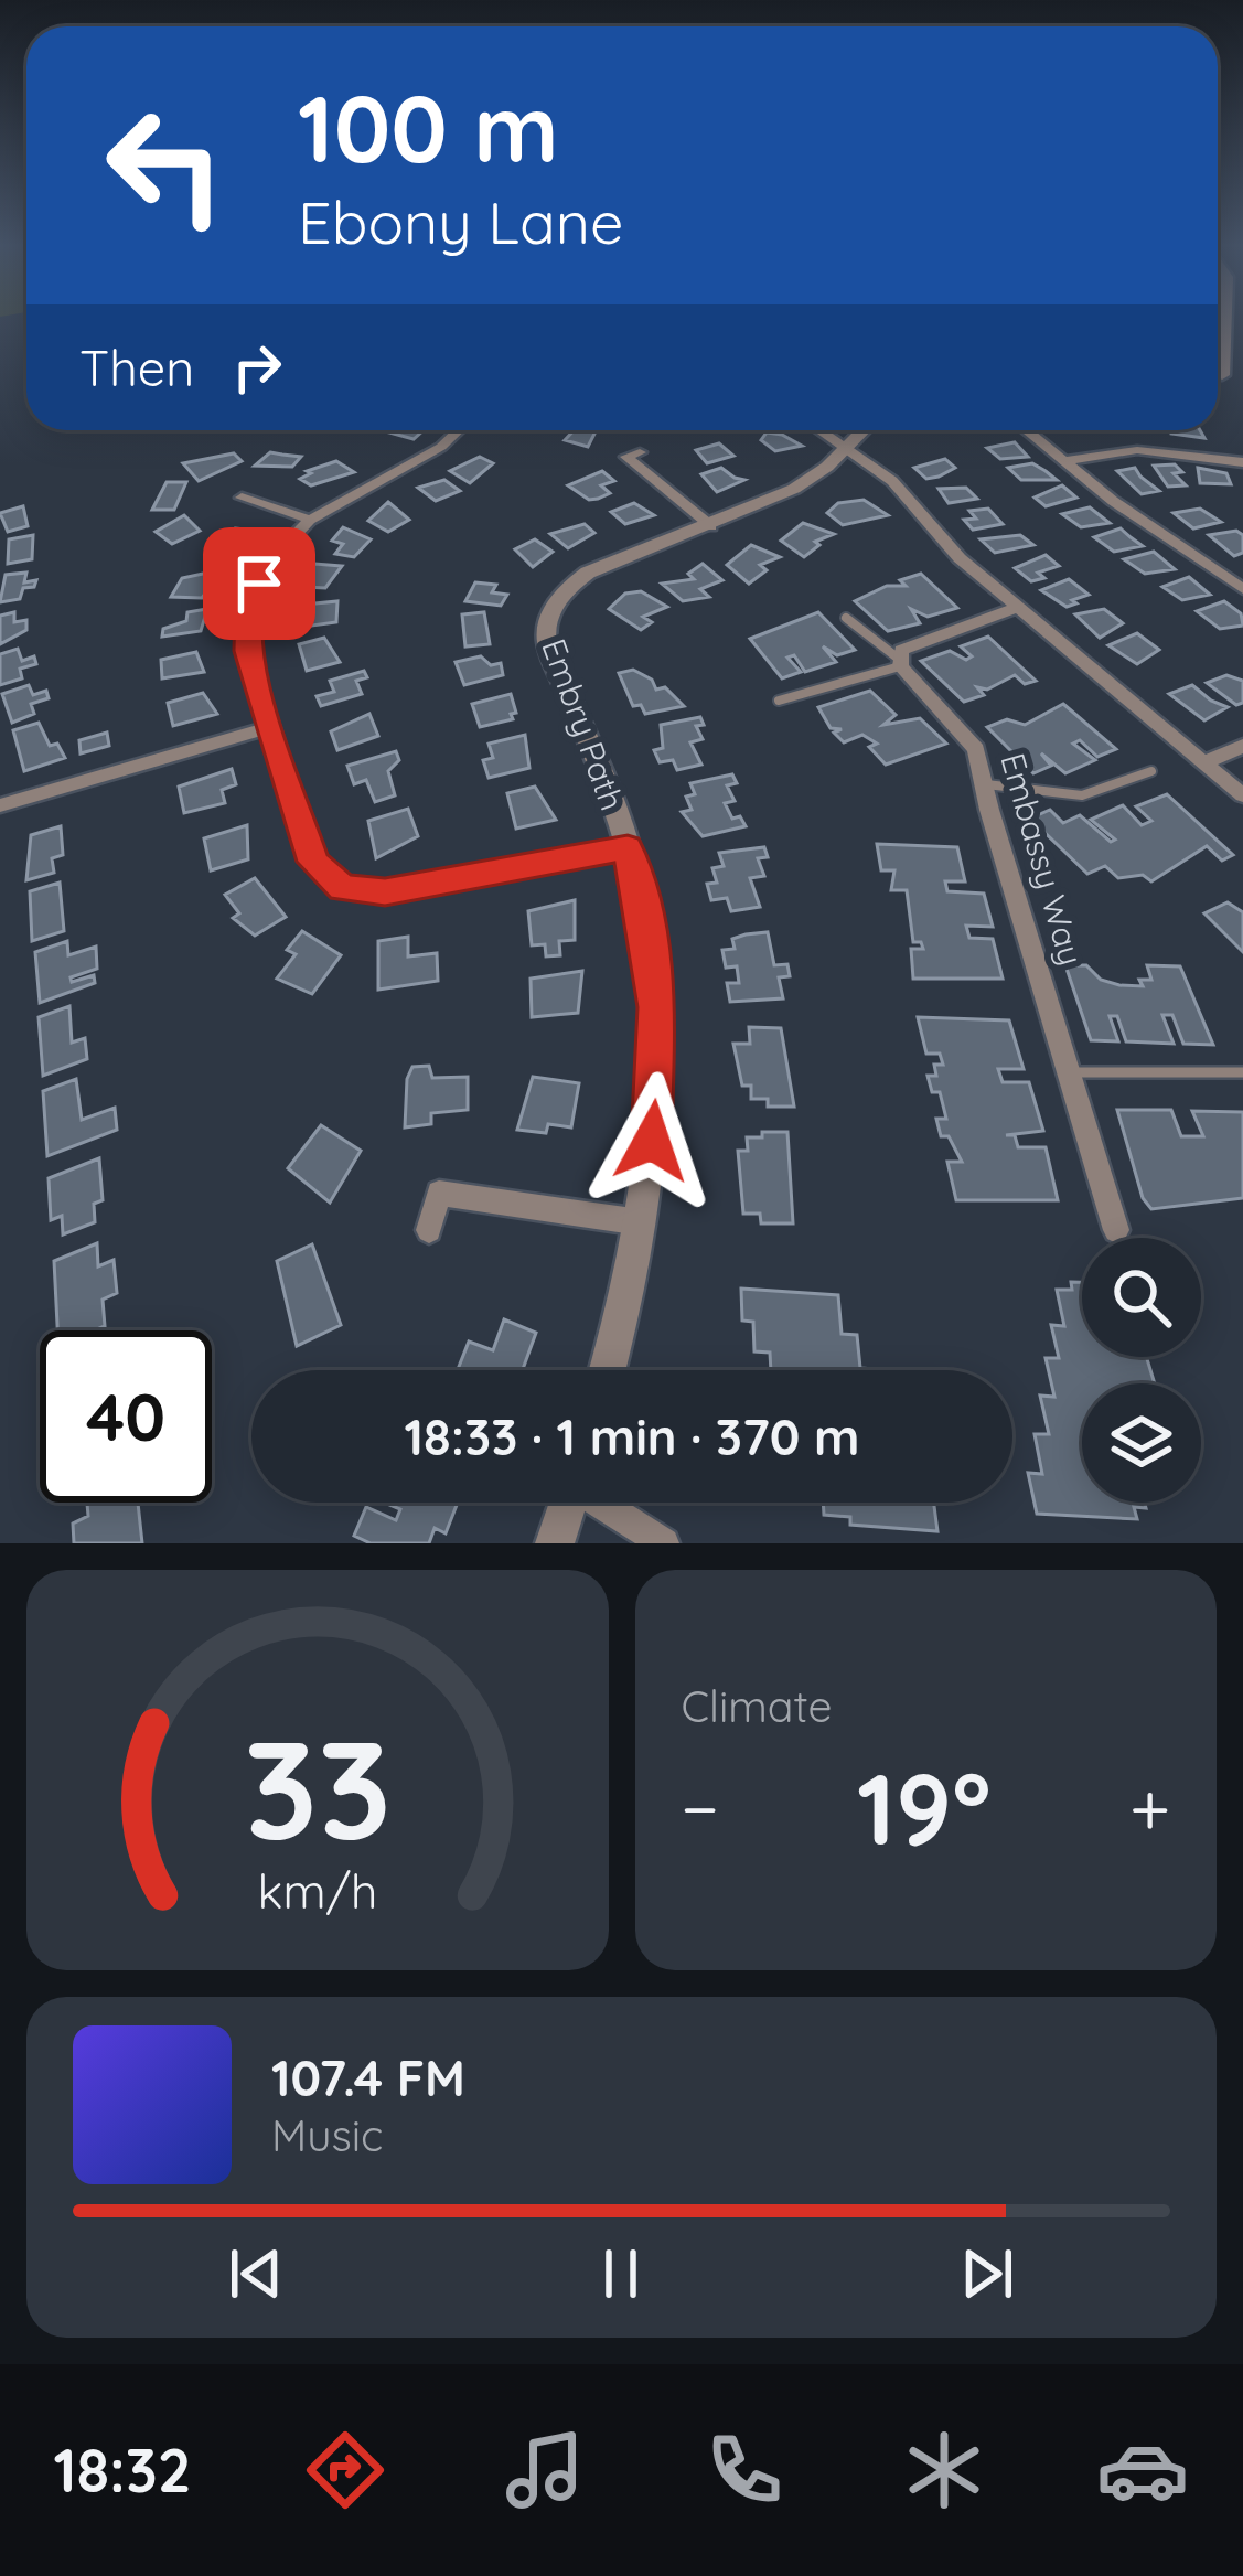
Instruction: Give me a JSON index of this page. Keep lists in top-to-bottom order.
{
  "streets": {
    "street": ["Embry Path", "Embassy Way"]
  },
  "page": {
    "turn": ["100 m", "Ebony Lane"],
    "then": "Then",
    "limit": "40",
    "trip": "18:33 · 1 min · 370 m",
    "tile": "Climate",
    "heat": ["−", "19°", "+"],
    "song": ["107.4 FM", "Music"],
    "tabs": "18:32",
    "gauge": ["33", "km/h"]
  }
}
